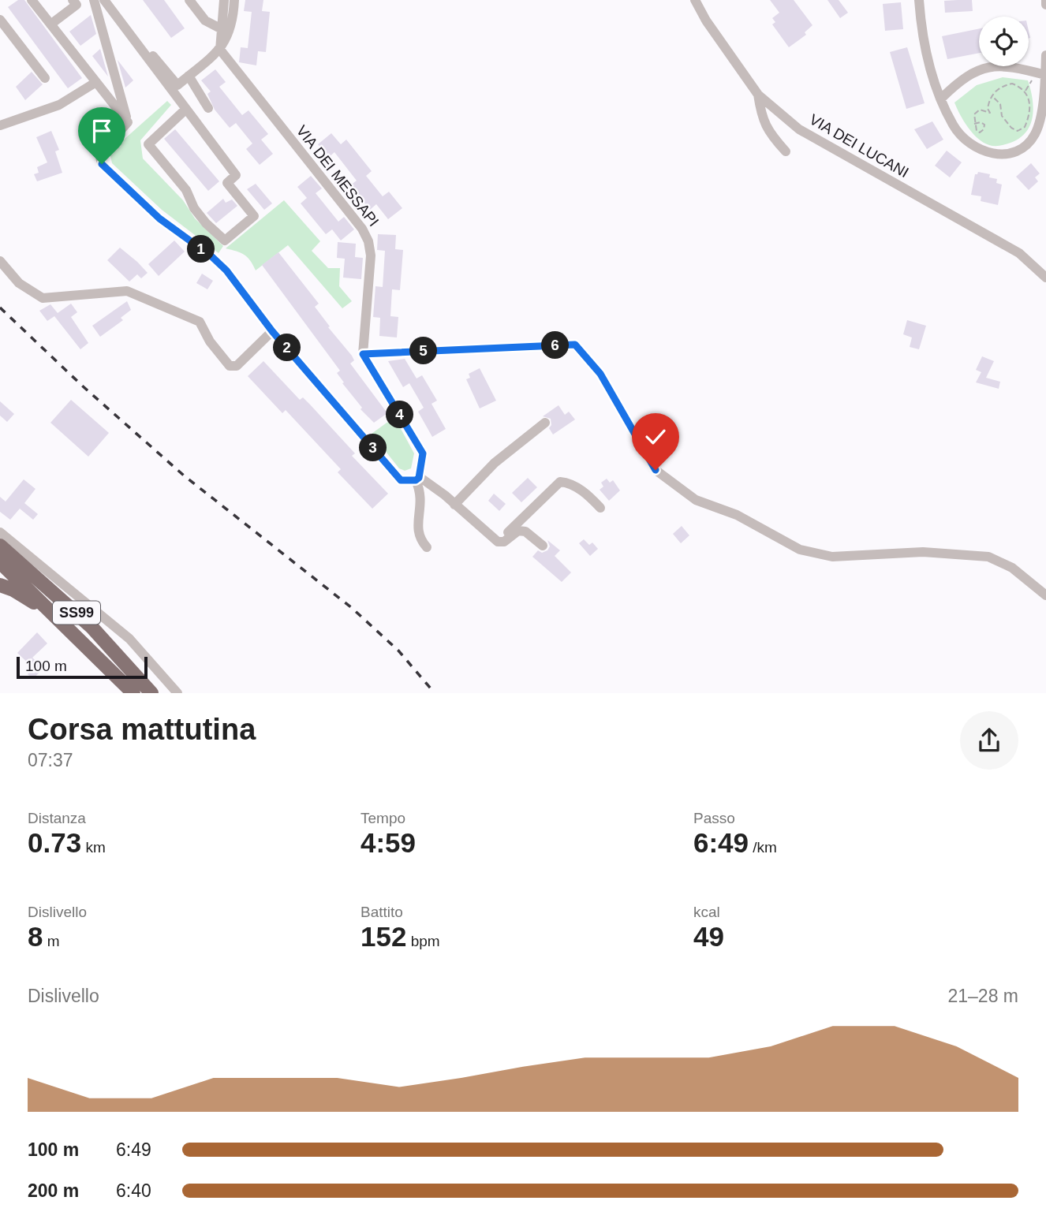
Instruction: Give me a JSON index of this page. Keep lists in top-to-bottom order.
{
  "streets": {
    "highway": ["SS99"],
    "street": ["VIA DEI LUCANI", "VIA DEI MESSAPI"]
  },
  "scale_bar": "100 m",
  "page": {
    "pins": [
      "1",
      "6",
      "2",
      "5",
      "4",
      "3"
    ],
    "scale": "100 m",
    "heading": ["Corsa mattutina", "07:37"],
    "stats": [
      ["Distanza", "0.73 km"],
      ["Tempo", "4:59"],
      ["Passo", "6:49 /km"],
      ["Dislivello", "8 m"],
      ["Battito", "152 bpm"],
      ["kcal", "49"]
    ],
    "chart": ["Dislivello", "21–28 m"],
    "list": [
      {
        "name": "100 m",
        "note": "6:49"
      },
      {
        "name": "200 m",
        "note": "6:40"
      }
    ]
  }
}
